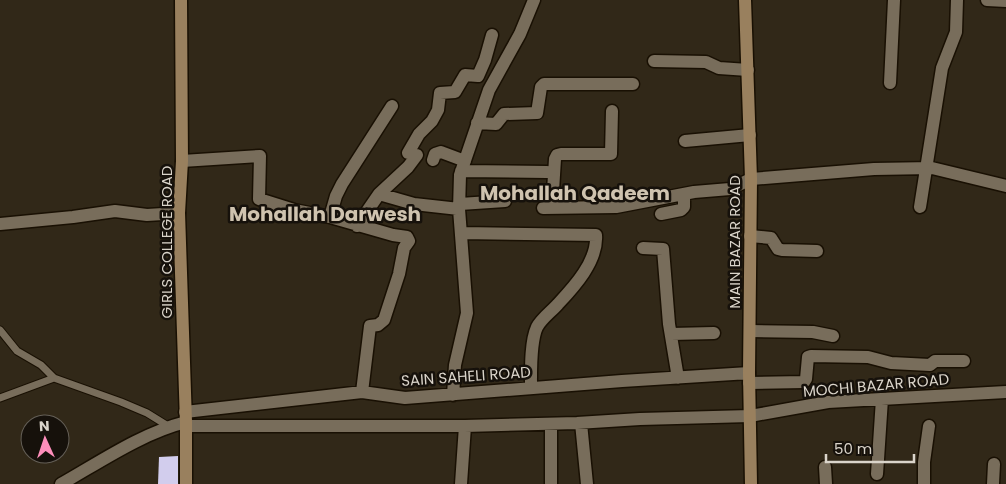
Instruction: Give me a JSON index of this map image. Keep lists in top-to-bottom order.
{
  "streets": {
    "main road": ["GIRLS COLLEGE ROAD", "MAIN BAZAR ROAD"],
    "street": ["SAIN SAHELI ROAD", "MOCHI BAZAR ROAD"]
  },
  "crossings": [
    ["GIRLS COLLEGE ROAD", "SAIN SAHELI ROAD"],
    ["MAIN BAZAR ROAD", "SAIN SAHELI ROAD"],
    ["MAIN BAZAR ROAD", "MOCHI BAZAR ROAD"]
  ],
  "districts": ["Mohallah Qadeem", "Mohallah Darwesh"],
  "scale_bar": "50 m",
  "north": "top"
}
